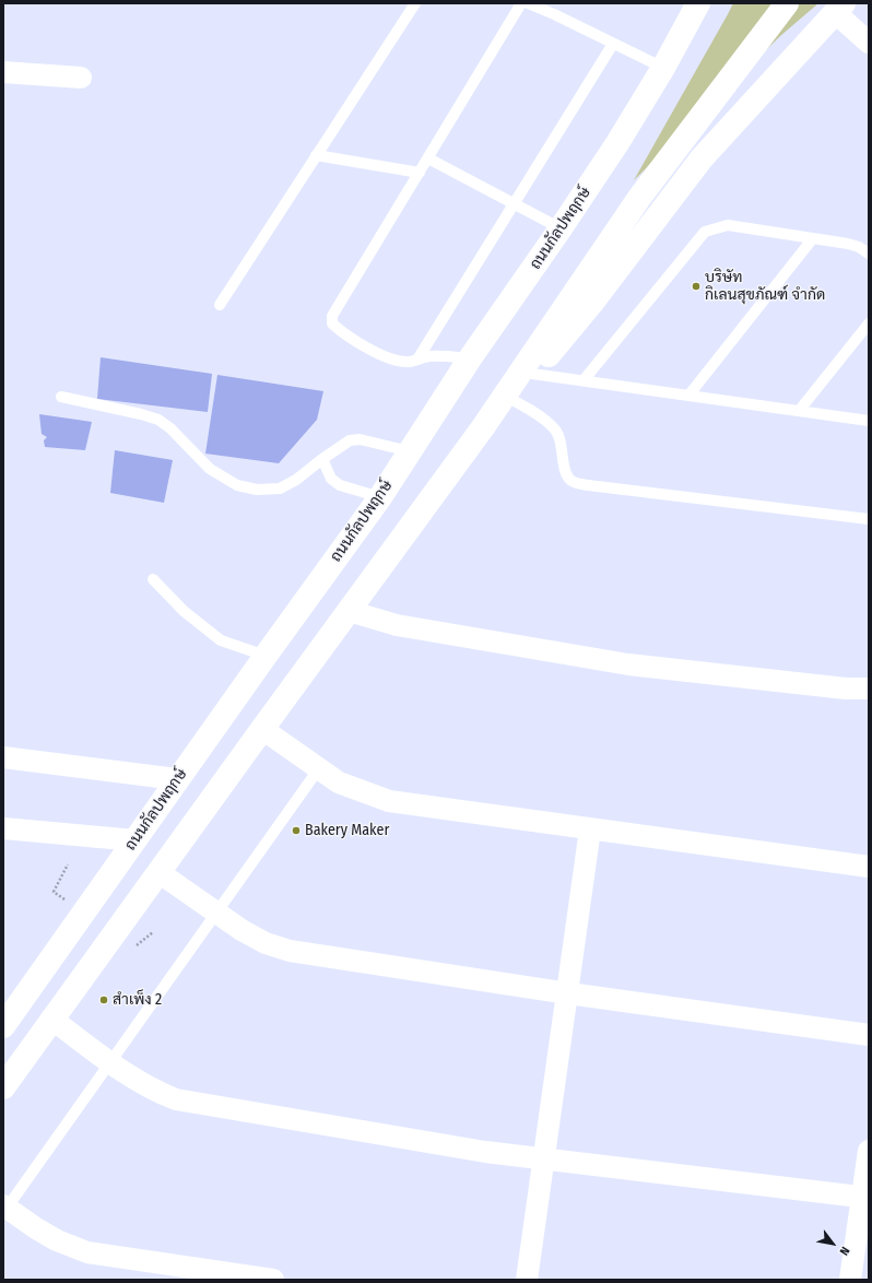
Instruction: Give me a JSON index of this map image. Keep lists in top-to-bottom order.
{
  "streets": {
    "main road": ["ถนนกัลปพฤกษ์"]
  },
  "places": ["บริษัท กิเลนสุขภัณฑ์ จำกัด", "Bakery Maker", "สำเพ็ง 2"],
  "north": "bottom right"
}
